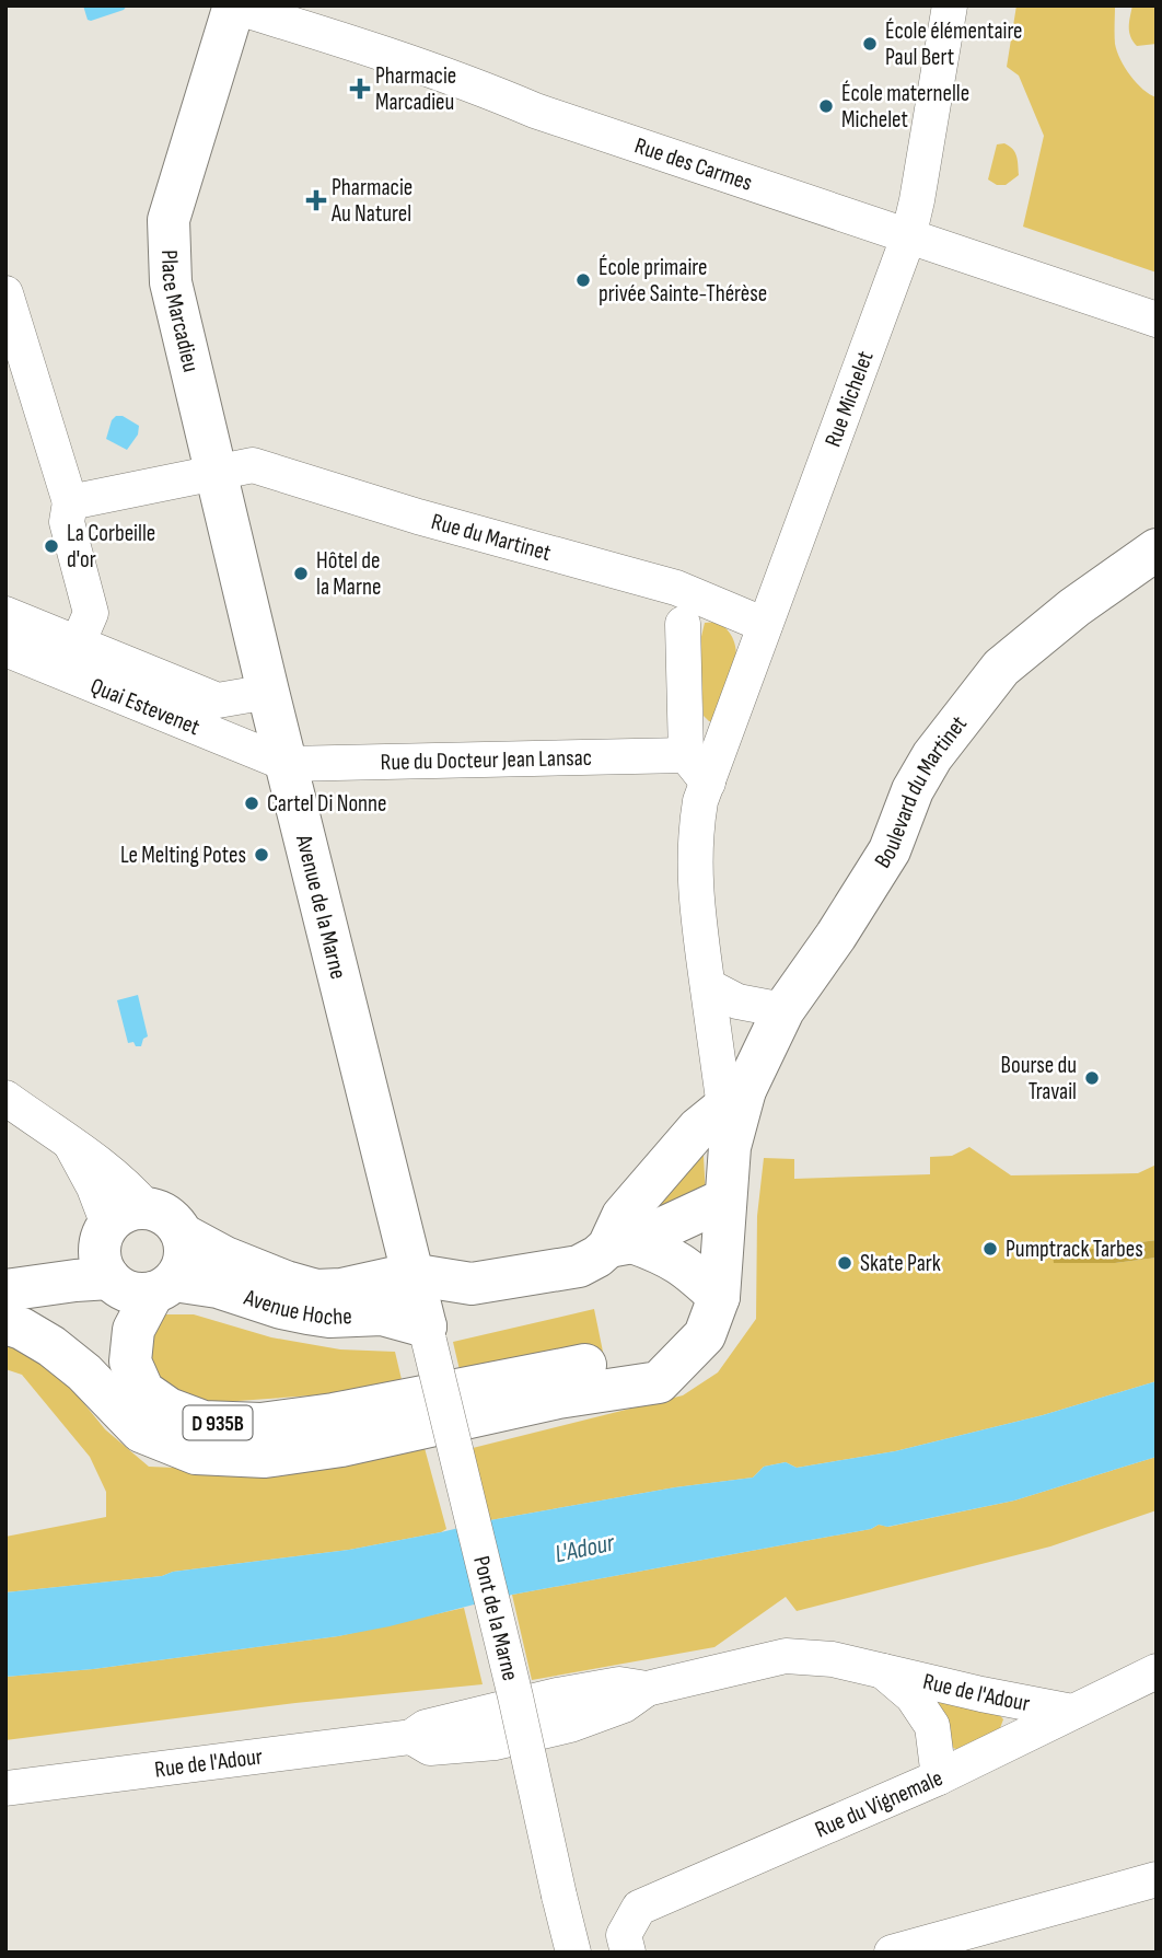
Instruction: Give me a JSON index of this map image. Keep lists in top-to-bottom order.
{
  "streets": {
    "main road": [
      "Place Marcadieu",
      "Boulevard du Martinet",
      "Avenue de la Marne",
      "Avenue Hoche",
      "D 935B"
    ],
    "street": [
      "Rue des Carmes",
      "Rue Michelet",
      "Rue du Martinet",
      "Quai Estevenet",
      "Rue du Docteur Jean Lansac",
      "Pont de la Marne",
      "Rue de l'Adour",
      "Rue du Vignemale"
    ]
  },
  "crossings": [
    ["Rue des Carmes", "Place Marcadieu"],
    ["Rue des Carmes", "Rue Michelet"],
    ["Place Marcadieu", "Rue du Martinet"],
    ["Place Marcadieu", "Avenue de la Marne"],
    ["Rue Michelet", "Rue du Martinet"],
    ["Rue du Martinet", "Avenue de la Marne"],
    ["Quai Estevenet", "Rue du Docteur Jean Lansac"],
    ["Quai Estevenet", "Avenue de la Marne"],
    ["Rue du Docteur Jean Lansac", "Avenue de la Marne"],
    ["Boulevard du Martinet", "D 935B"],
    ["Avenue de la Marne", "Avenue Hoche"],
    ["Avenue de la Marne", "Pont de la Marne"],
    ["Avenue Hoche", "D 935B"],
    ["Avenue Hoche", "Pont de la Marne"],
    ["Rue de l'Adour", "Rue du Vignemale"]
  ],
  "water": ["L'Adour"],
  "places": {
    "other": [
      "École élémentaire Paul Bert",
      "École maternelle Michelet",
      "École primaire privée Sainte-Thérèse",
      "La Corbeille d'or",
      "Hôtel de la Marne",
      "Cartel Di Nonne",
      "Le Melting Potes",
      "Bourse du Travail",
      "Pumptrack Tarbes",
      "Skate Park"
    ],
    "health": ["Pharmacie Marcadieu", "Pharmacie Au Naturel"]
  }
}
